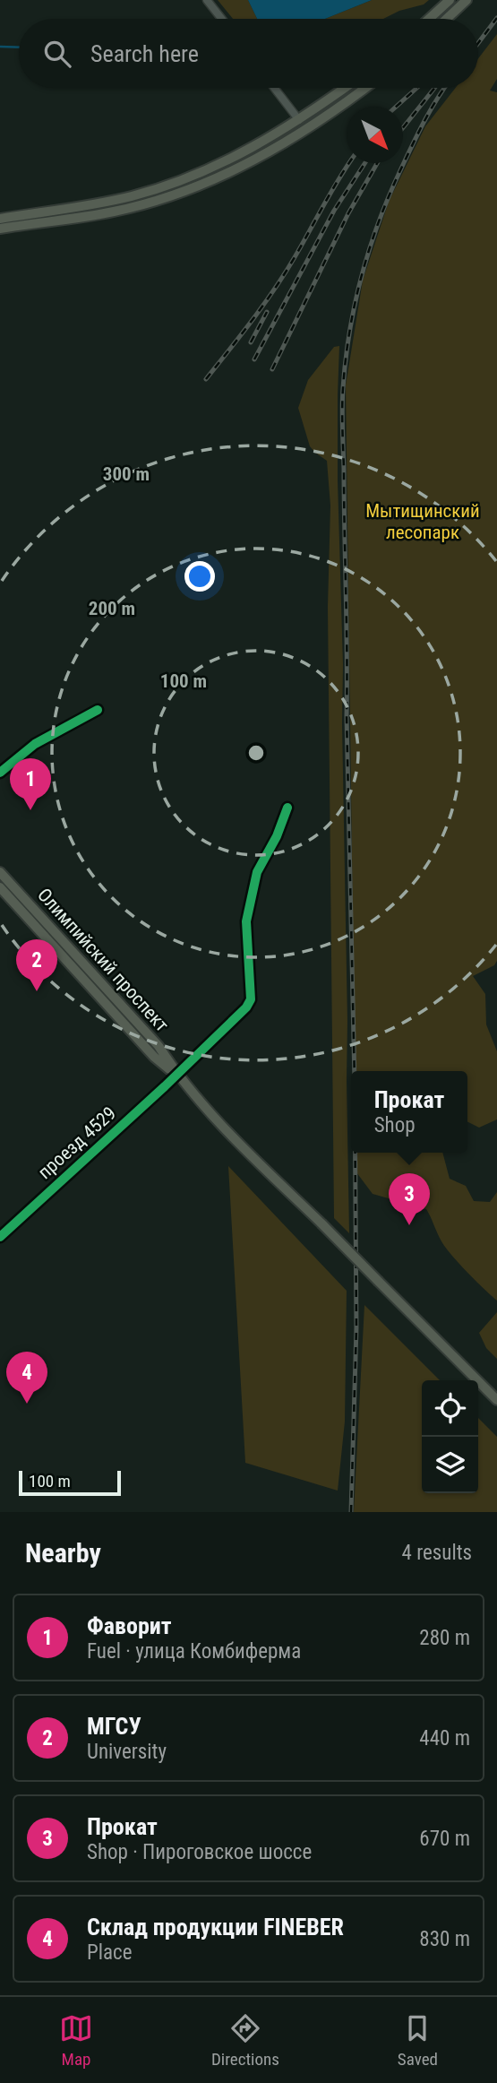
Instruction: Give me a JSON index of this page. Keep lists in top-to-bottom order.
{
  "streets": {
    "main road": ["Олимпийский проспект"],
    "street": ["проезд 4529"]
  },
  "crossings": [
    ["Олимпийский проспект", "проезд 4529"]
  ],
  "parks": ["Мытищинский лесопарк"],
  "scale_bar": "100 m",
  "north": "bottom right",
  "page": {
    "search": "Search here",
    "pins": [
      "1",
      "2",
      "3",
      "4"
    ],
    "popup": ["Прокат", "Shop"],
    "scale": "100 m",
    "heading": ["Nearby", "4 results"],
    "list": [
      {
        "mark": "1",
        "name": "Фаворит",
        "note": "Fuel · улица Комбиферма",
        "value": "280 m"
      },
      {
        "mark": "2",
        "name": "МГСУ",
        "note": "University",
        "value": "440 m"
      },
      {
        "mark": "3",
        "name": "Прокат",
        "note": "Shop · Пироговское шоссе",
        "value": "670 m"
      },
      {
        "mark": "4",
        "name": "Склад продукции FINEBER",
        "note": "Place",
        "value": "830 m"
      }
    ],
    "nav": ["Map", "Directions", "Saved"]
  },
  "rings": ["300 m", "200 m", "100 m"]
}
